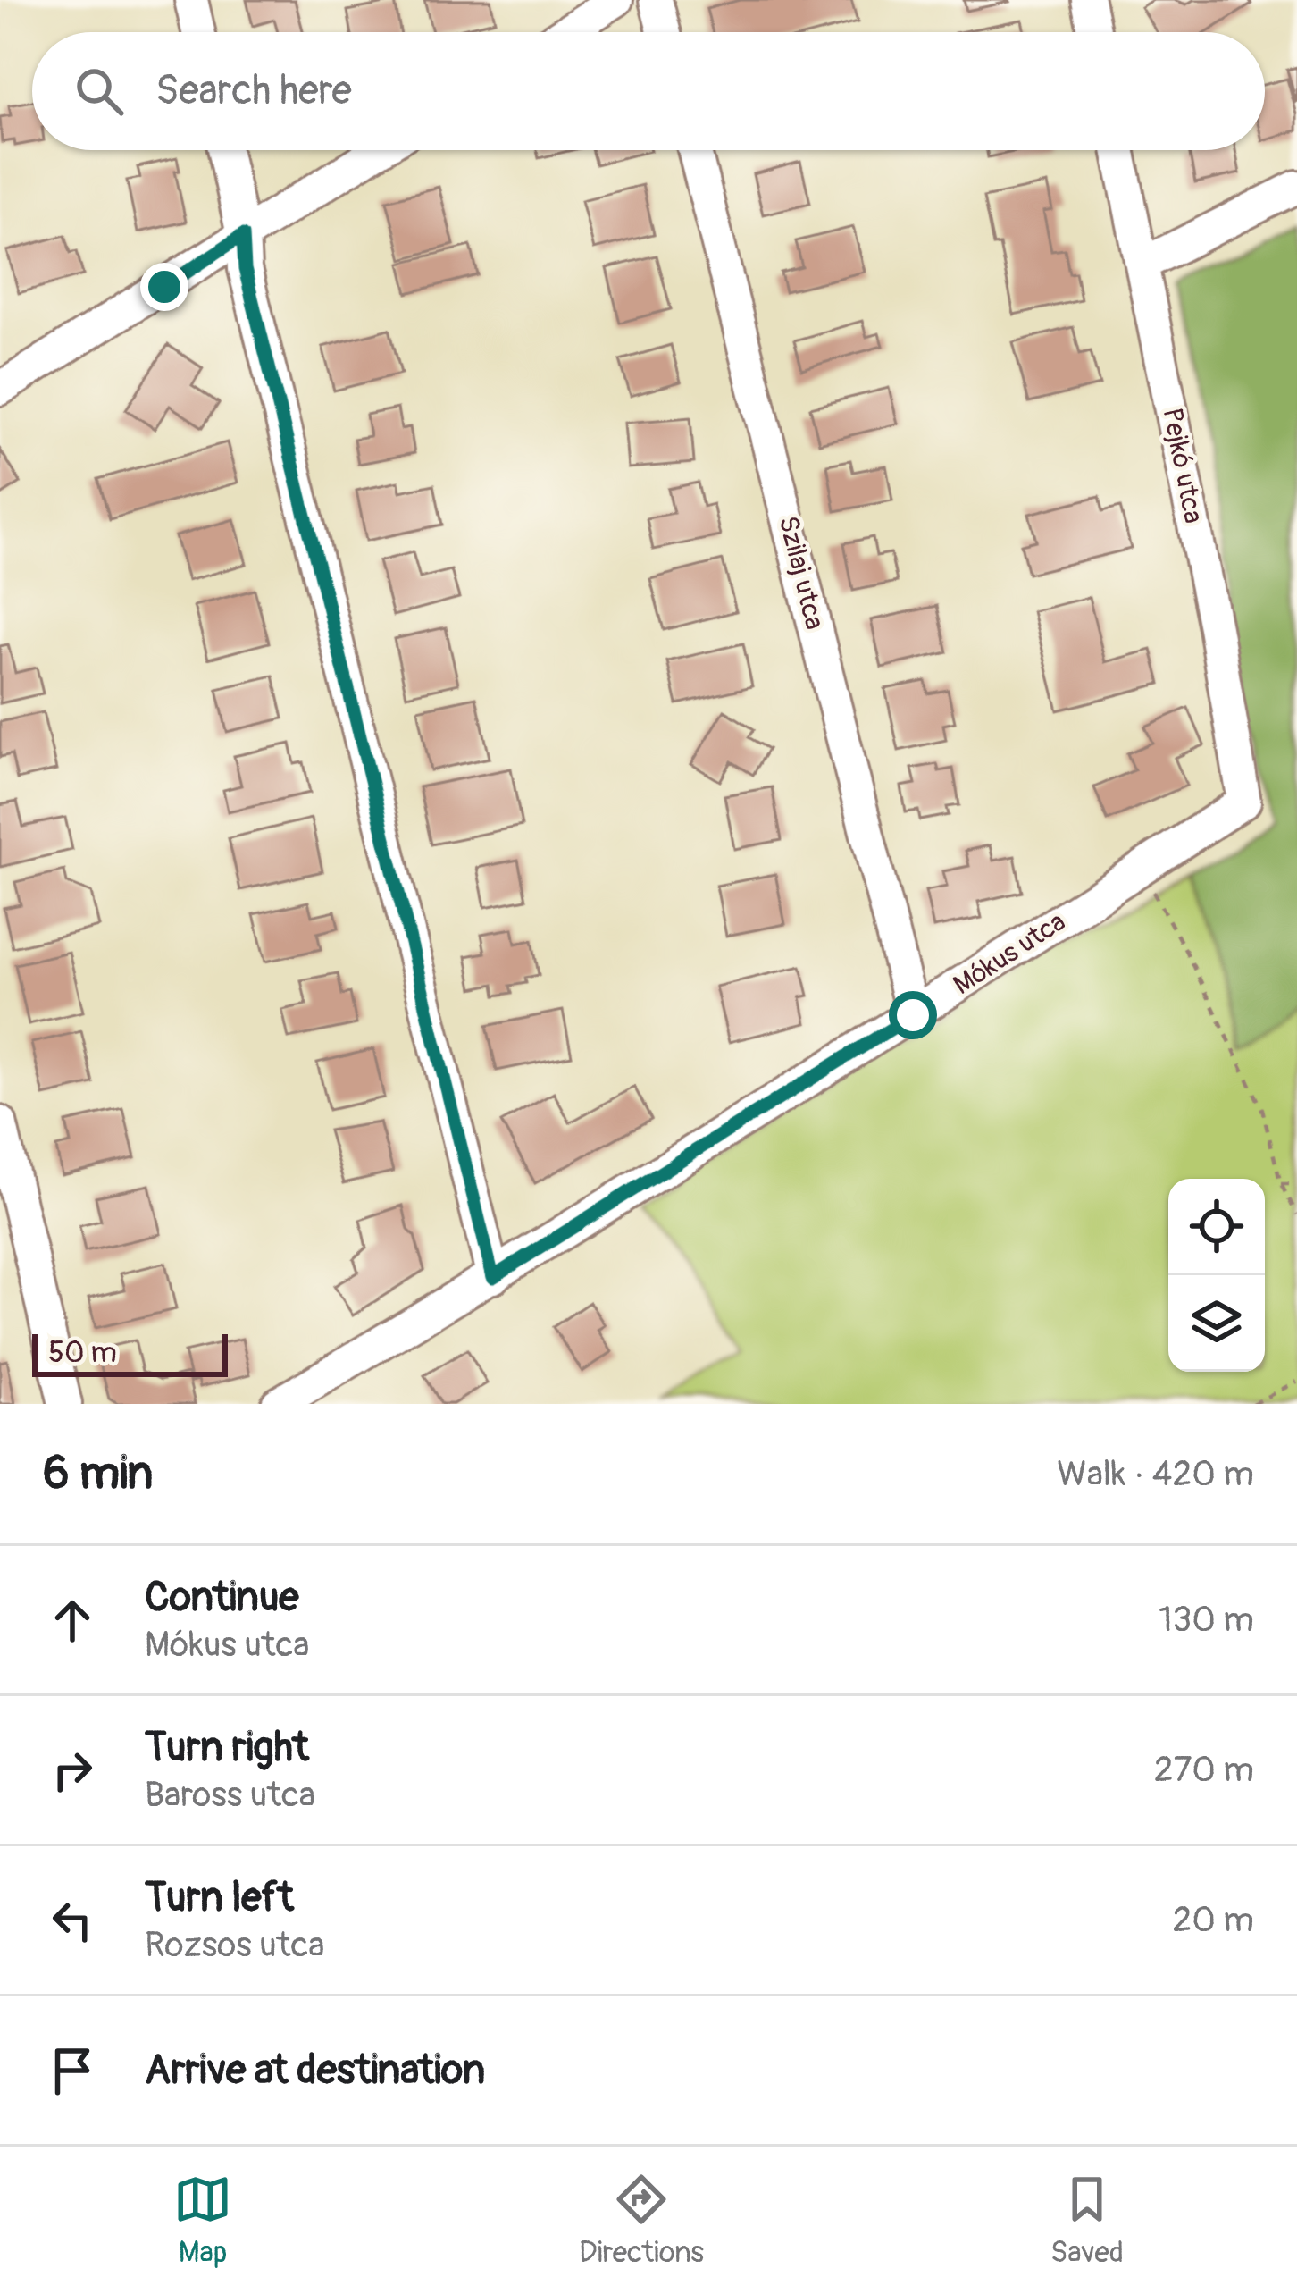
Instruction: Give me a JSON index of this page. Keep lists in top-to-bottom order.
{
  "streets": {
    "street": ["Pejkó utca", "Szilaj utca", "Mókus utca"]
  },
  "crossings": [
    ["Pejkó utca", "Mókus utca"],
    ["Szilaj utca", "Mókus utca"]
  ],
  "scale_bar": "50 m",
  "page": {
    "search": "Search here",
    "scale": "50 m",
    "heading": ["6 min", "Walk · 420 m"],
    "list": [
      ["Continue", "Mókus utca", "130 m"],
      ["Turn right", "Baross utca", "270 m"],
      ["Turn left", "Rozsos utca", "20 m"],
      "Arrive at destination"
    ],
    "nav": ["Map", "Directions", "Saved"]
  }
}
